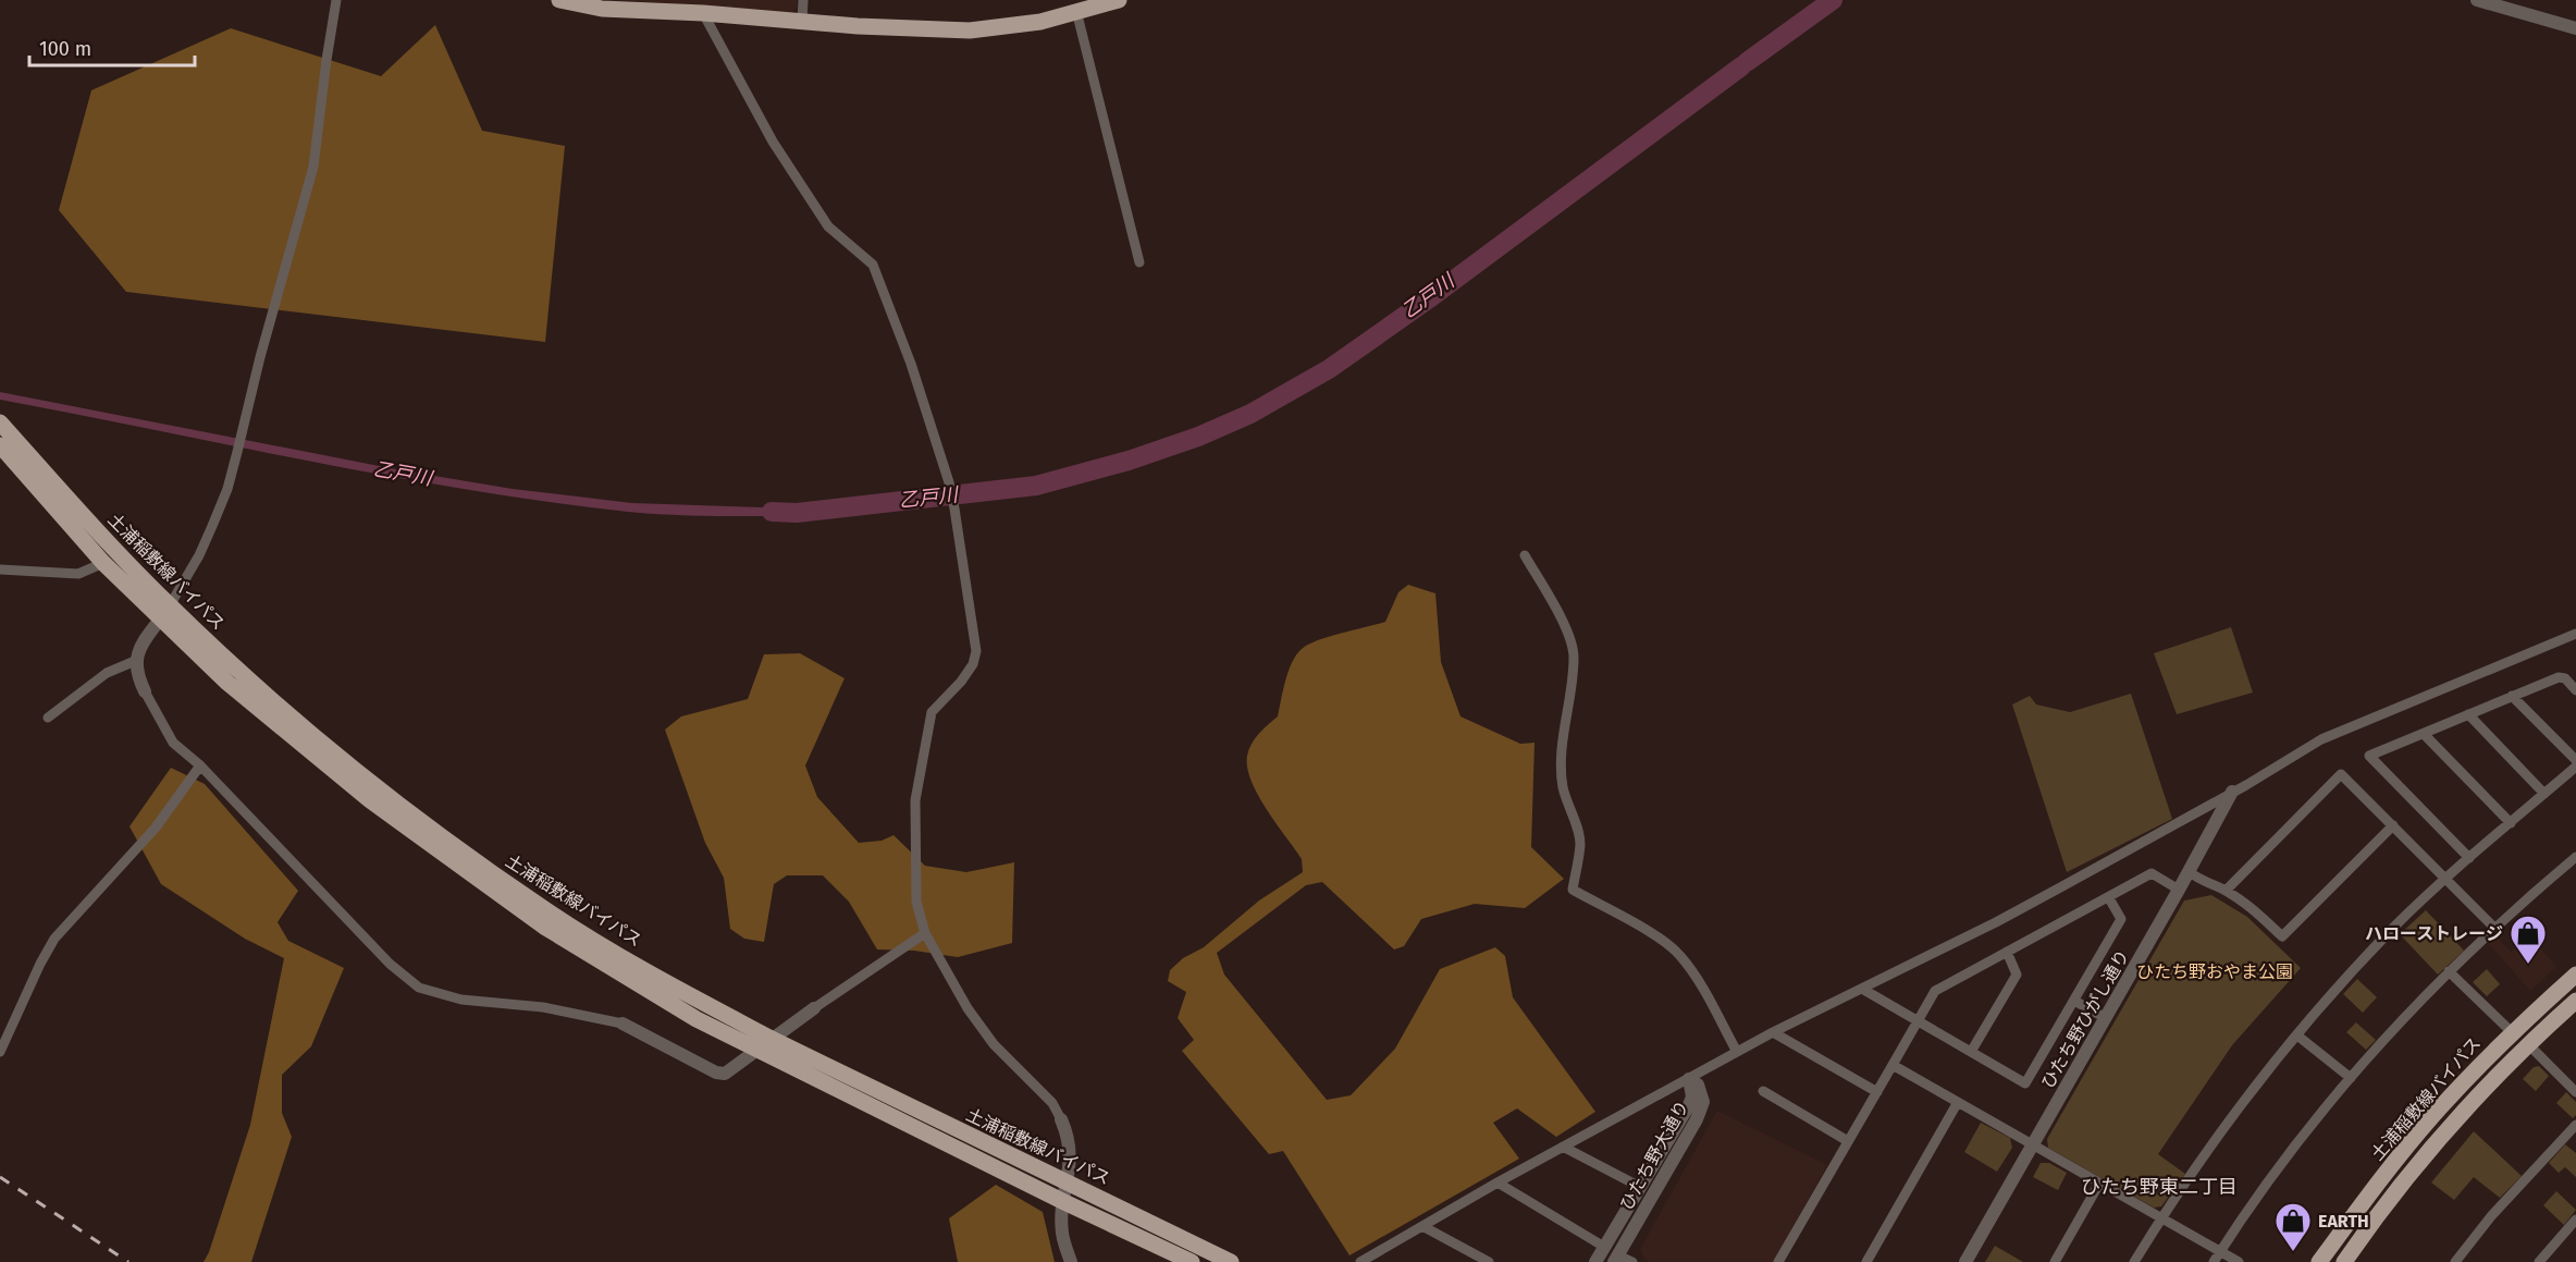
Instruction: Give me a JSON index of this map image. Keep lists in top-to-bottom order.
{
  "streets": {
    "main road": ["土浦稲敷線バイパス"],
    "street": ["ひたち野ひがし通り", "ひたち野大通り"]
  },
  "districts": ["ひたち野東二丁目"],
  "water": ["乙戸川"],
  "parks": ["ひたち野おやま公園"],
  "places": {
    "shop": ["ハローストレージ", "EARTH"]
  },
  "scale_bar": "100 m"
}
